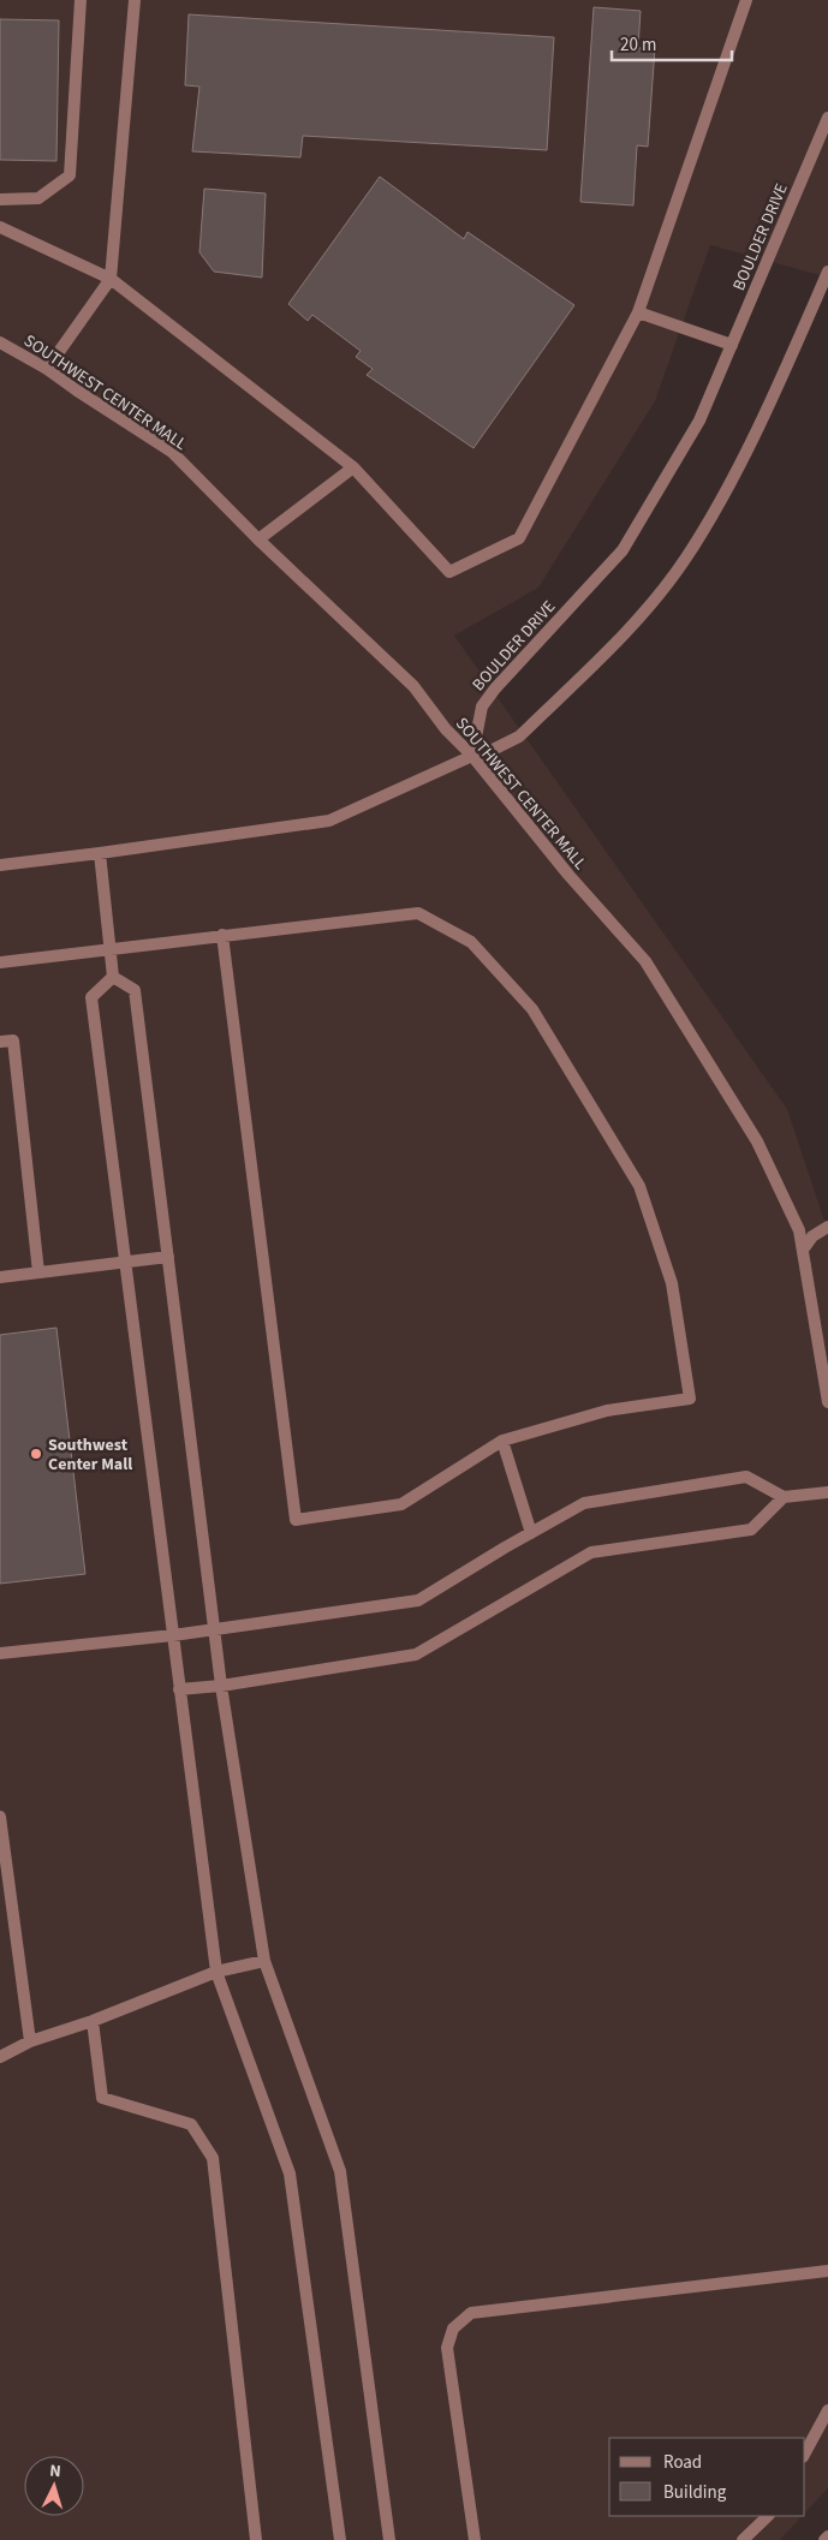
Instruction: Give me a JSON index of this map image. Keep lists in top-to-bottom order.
{
  "streets": {
    "street": ["BOULDER DRIVE", "SOUTHWEST CENTER MALL"]
  },
  "crossings": [
    ["BOULDER DRIVE", "SOUTHWEST CENTER MALL"]
  ],
  "places": ["Southwest Center Mall"],
  "legend": ["Road", "Building"],
  "scale_bar": "20 m",
  "north": "top"
}
